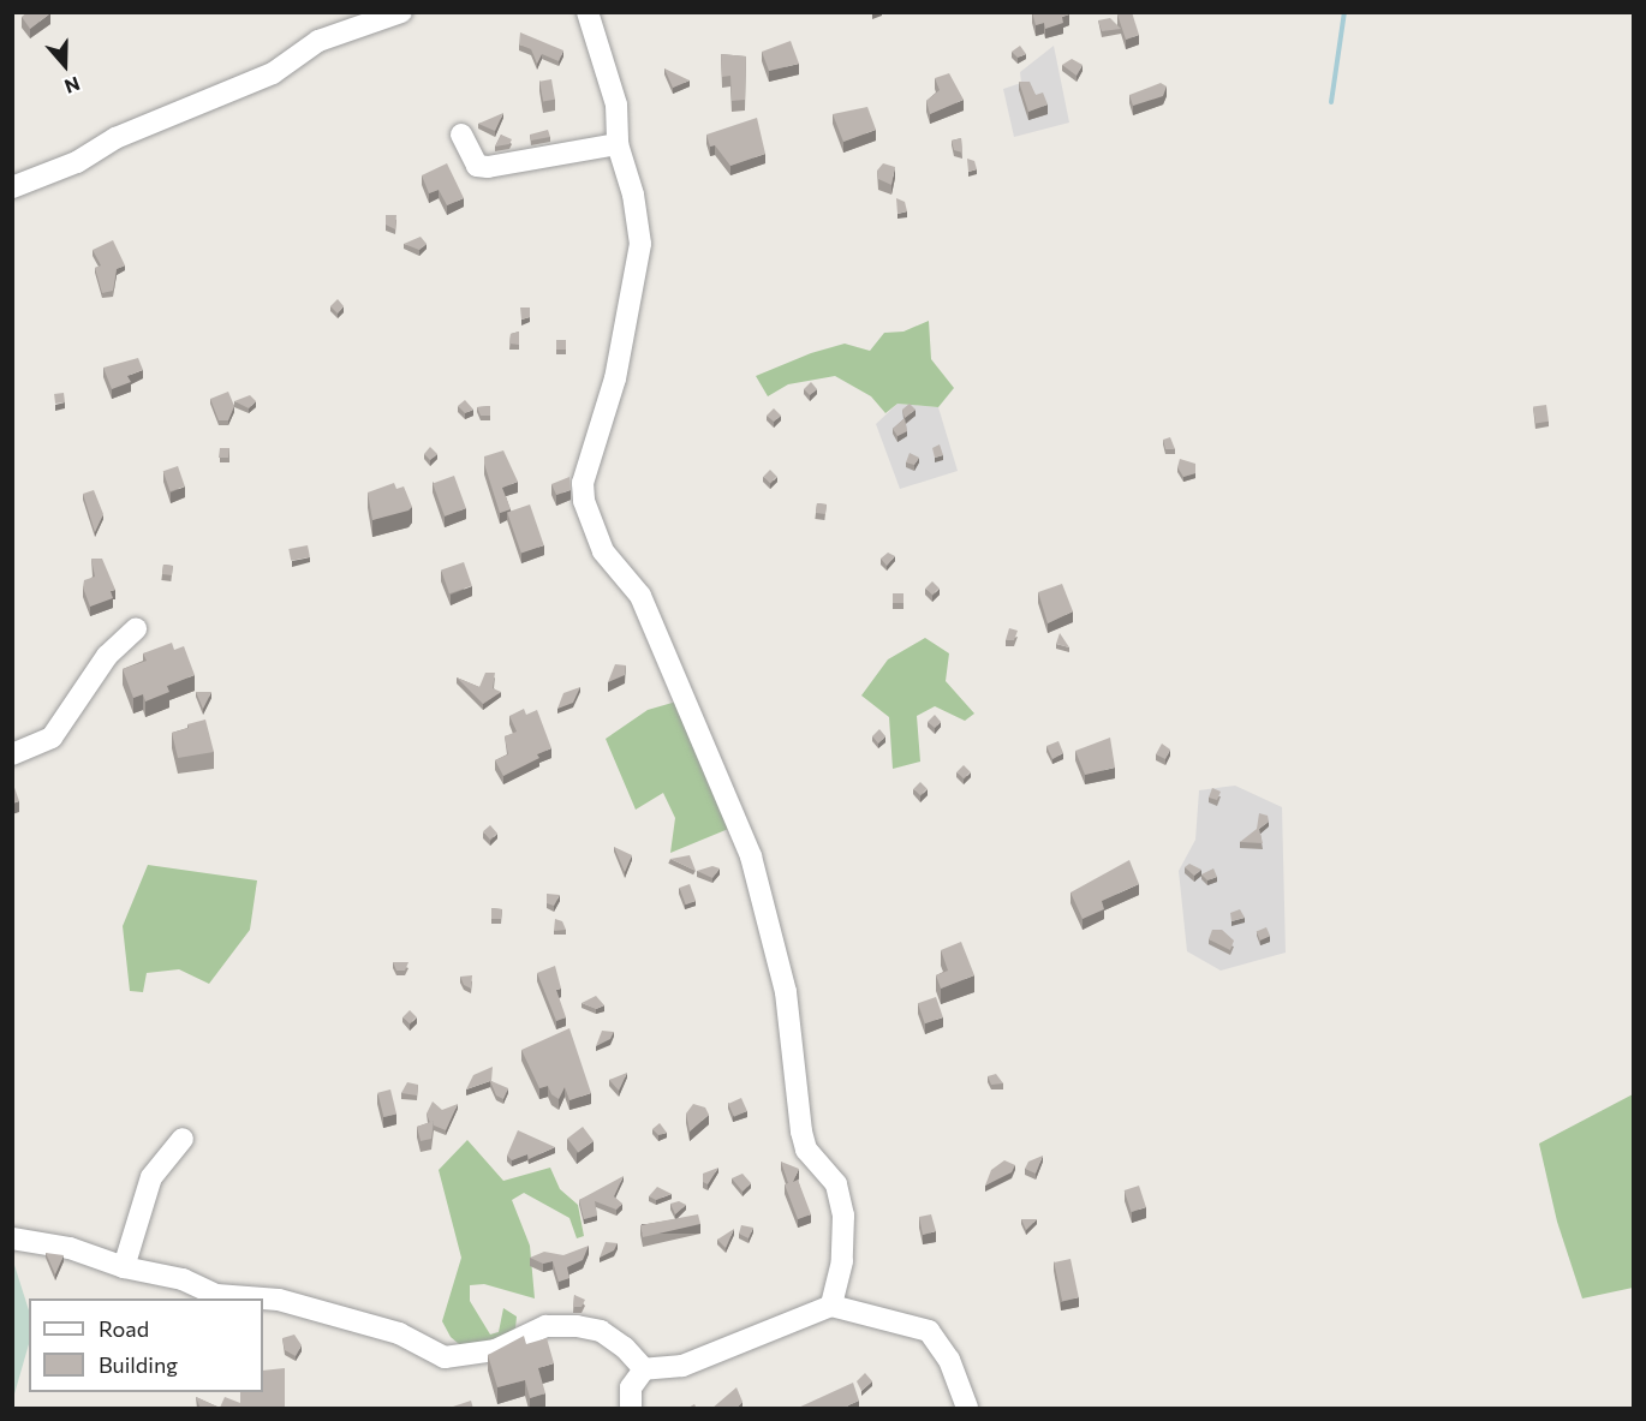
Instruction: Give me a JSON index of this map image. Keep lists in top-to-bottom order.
{
  "legend": ["Road", "Building"],
  "north": "bottom"
}
